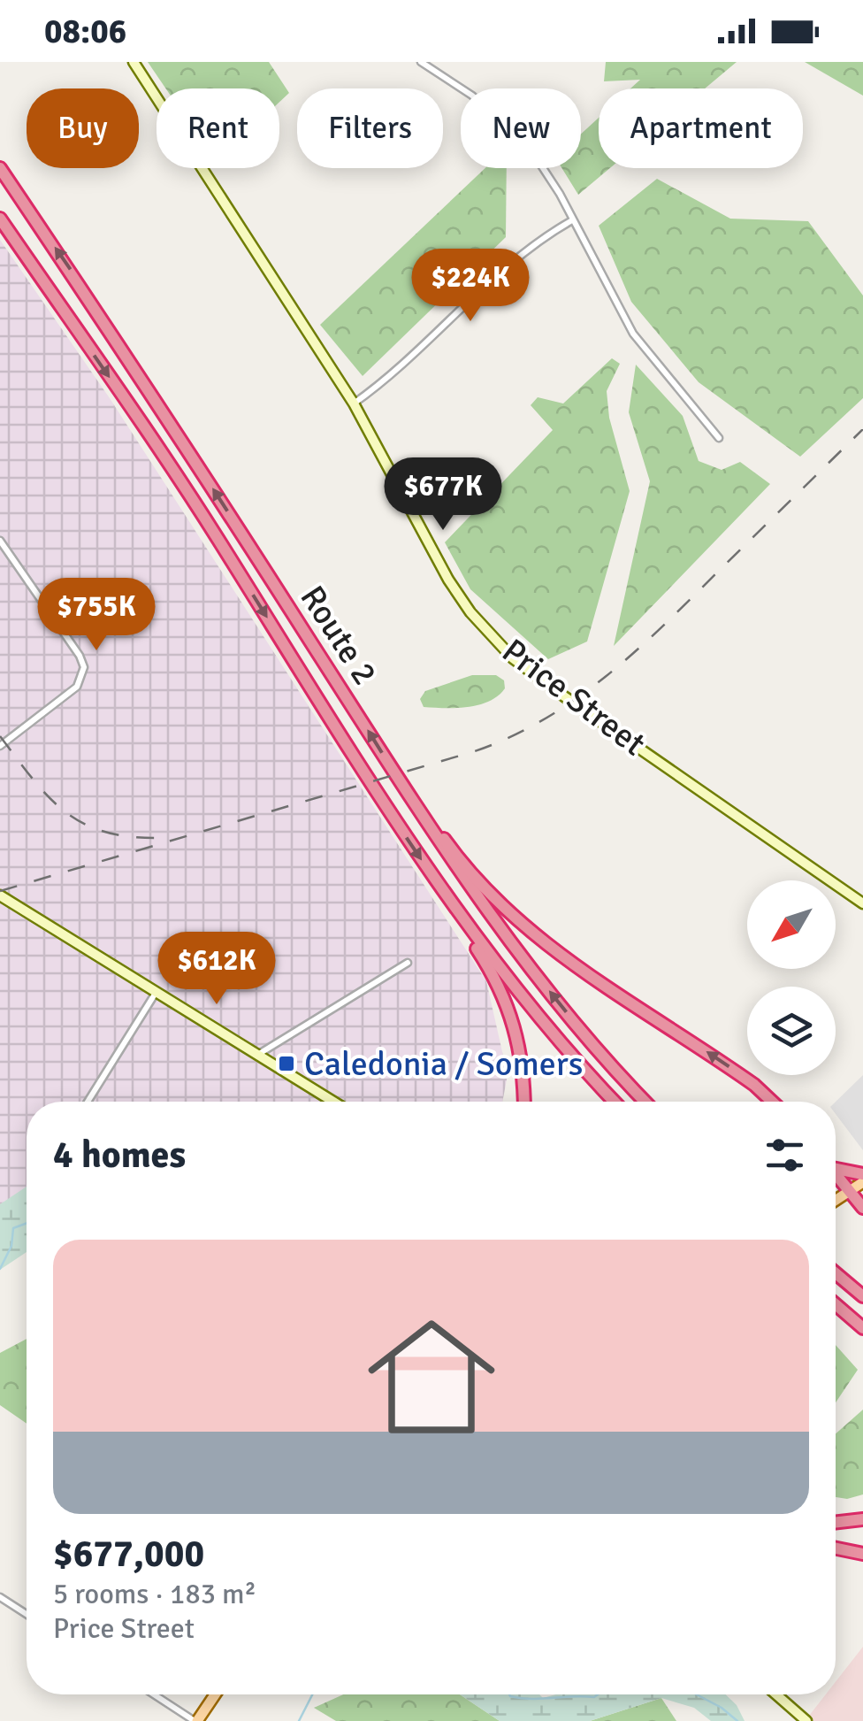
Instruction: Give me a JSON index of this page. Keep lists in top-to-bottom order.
{
  "streets": {
    "highway": ["Route 2"],
    "street": ["Price Street"]
  },
  "places": {
    "transit": ["Caledonia / Somers"]
  },
  "north": "bottom left",
  "page": {
    "status": "08:06",
    "chip": [
      "Buy",
      "Rent",
      "Filters",
      "New",
      "Apartment"
    ],
    "price": [
      "$224K",
      "$677K",
      "$755K",
      "$612K"
    ],
    "heading": "4 homes",
    "list": [
      {
        "name": "$677,000",
        "note": "5 rooms · 183 m² · Price Street"
      }
    ]
  }
}
